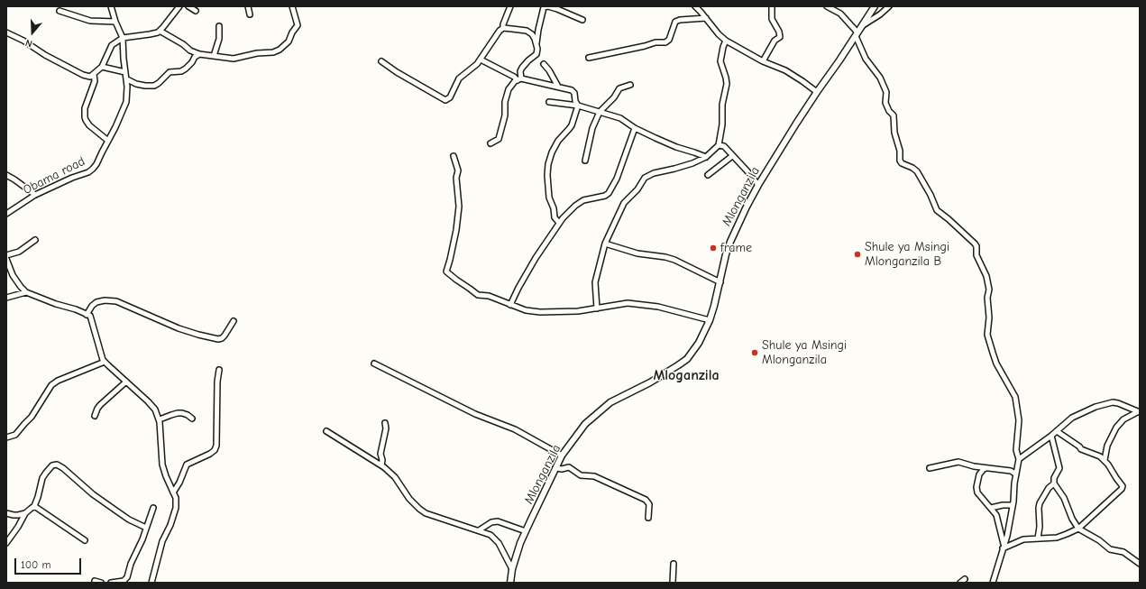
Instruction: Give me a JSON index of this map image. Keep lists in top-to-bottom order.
{
  "streets": {
    "street": ["Obama road", "Mlonganzila"]
  },
  "districts": ["Mloganzila"],
  "places": ["frame", "Shule ya Msingi Mlonganzila B", "Shule ya Msingi Mlonganzila"],
  "scale_bar": "100 m",
  "north": "bottom"
}
